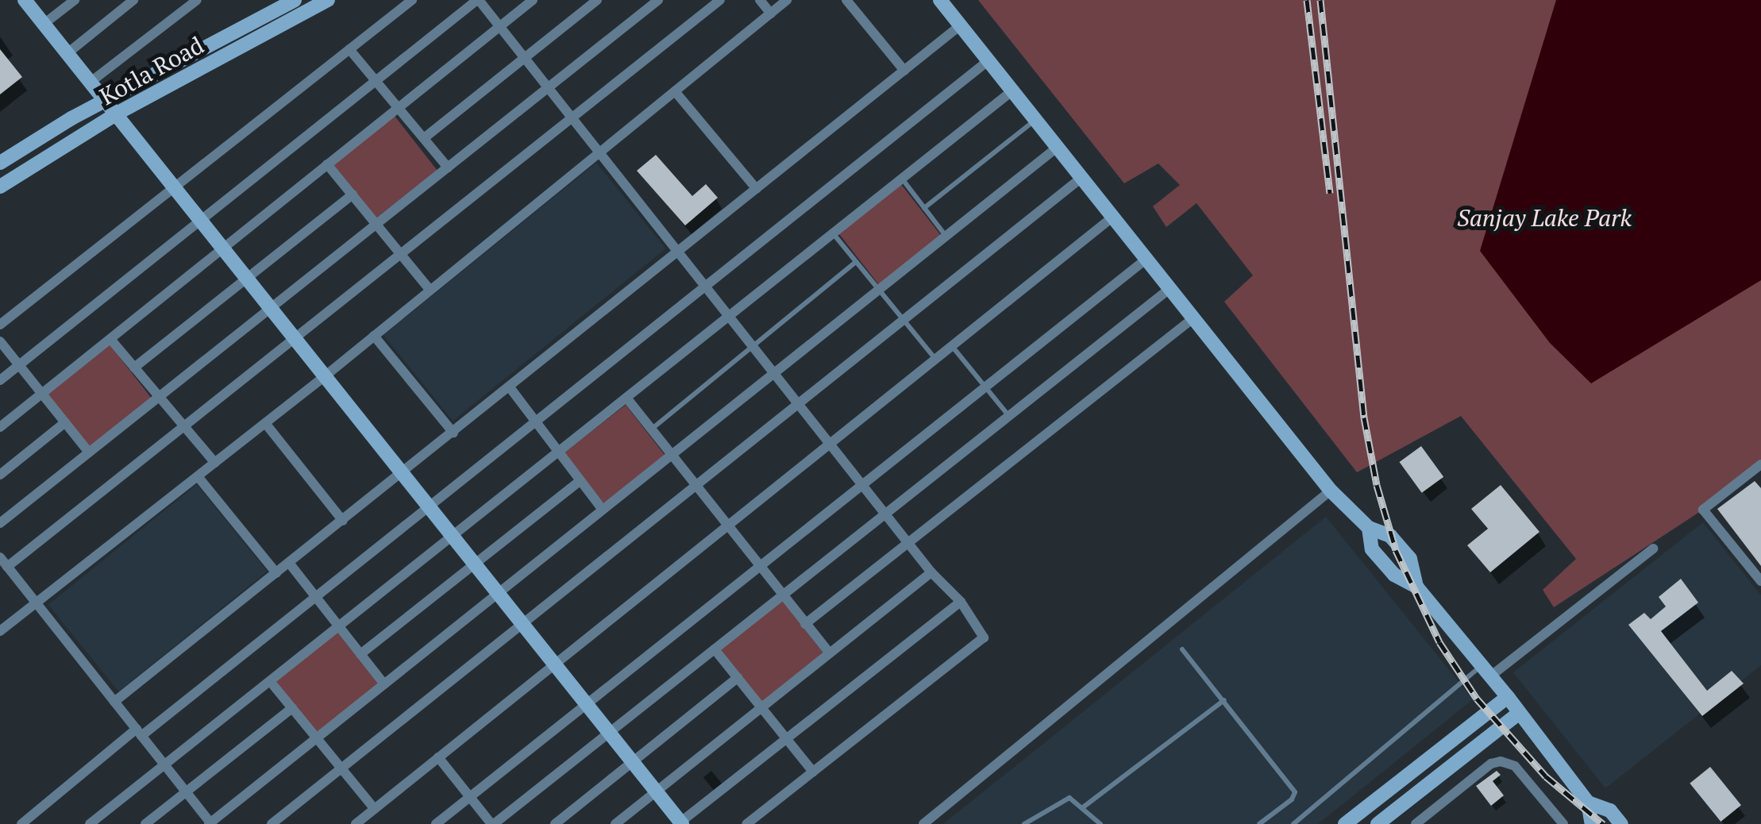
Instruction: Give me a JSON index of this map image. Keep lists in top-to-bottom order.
{
  "streets": {
    "street": ["Kotla Road"]
  },
  "parks": ["Sanjay Lake Park"]
}
